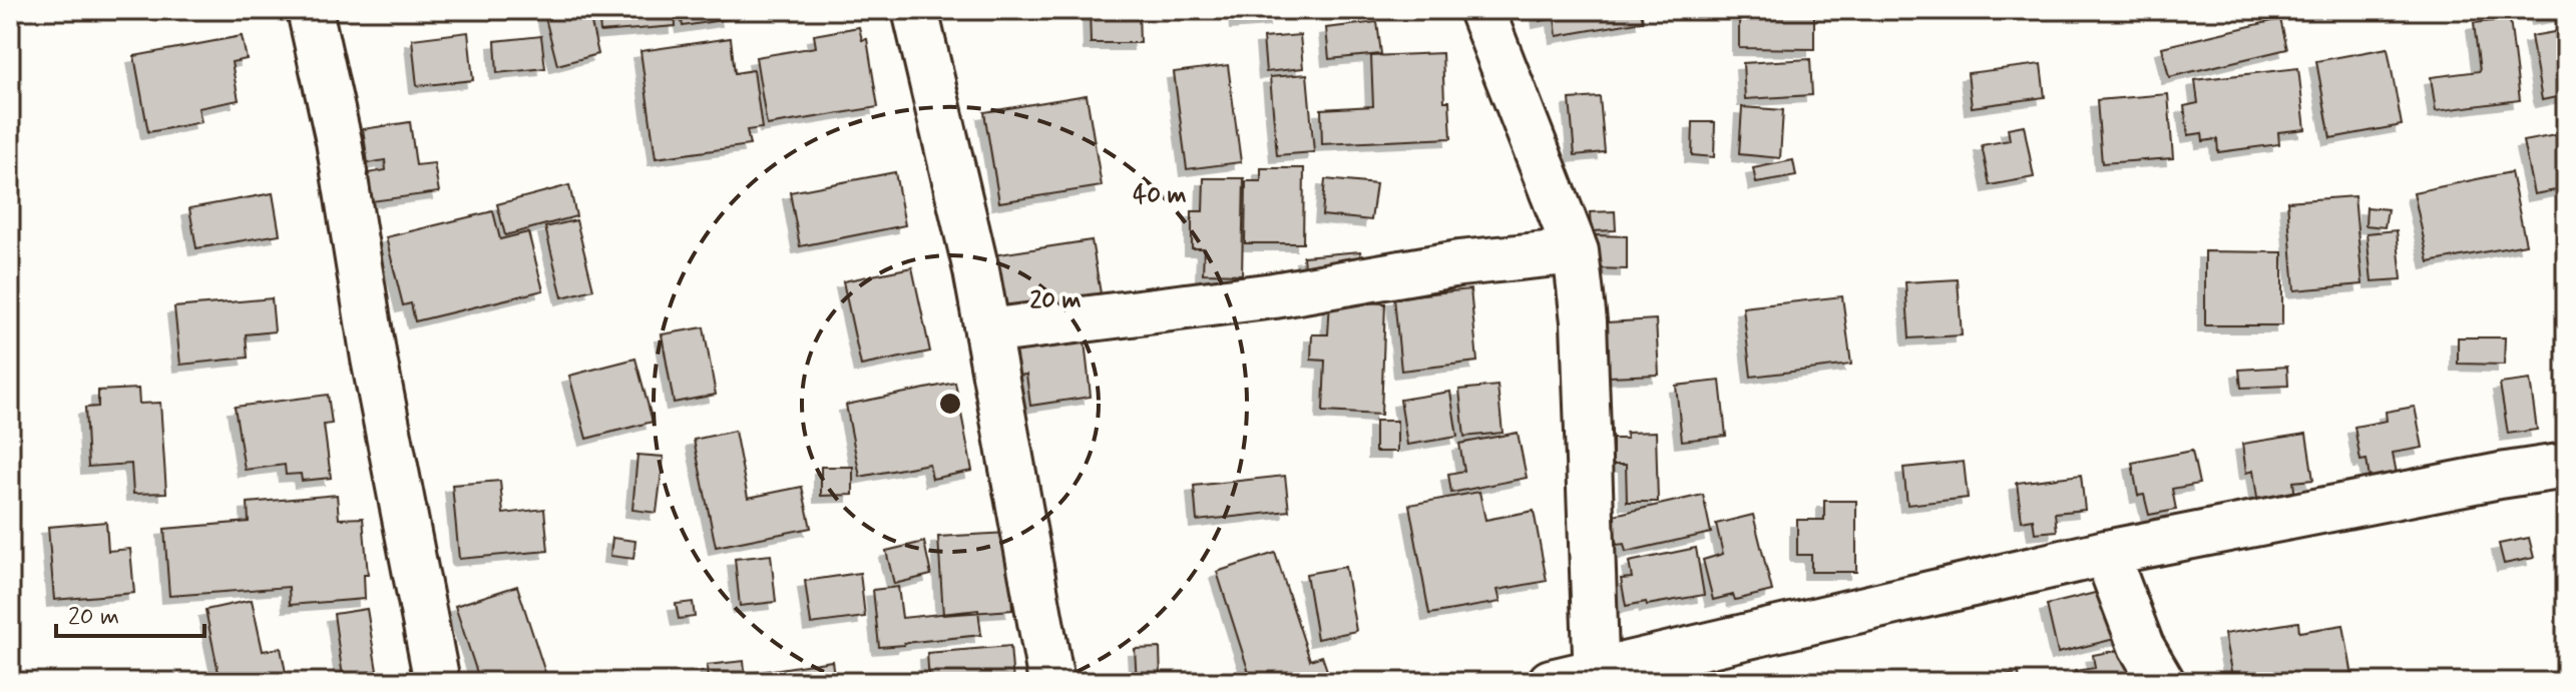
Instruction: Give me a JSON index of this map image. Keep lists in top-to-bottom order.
{
  "scale_bar": "20 m",
  "rings": ["40 m", "20 m"]
}
